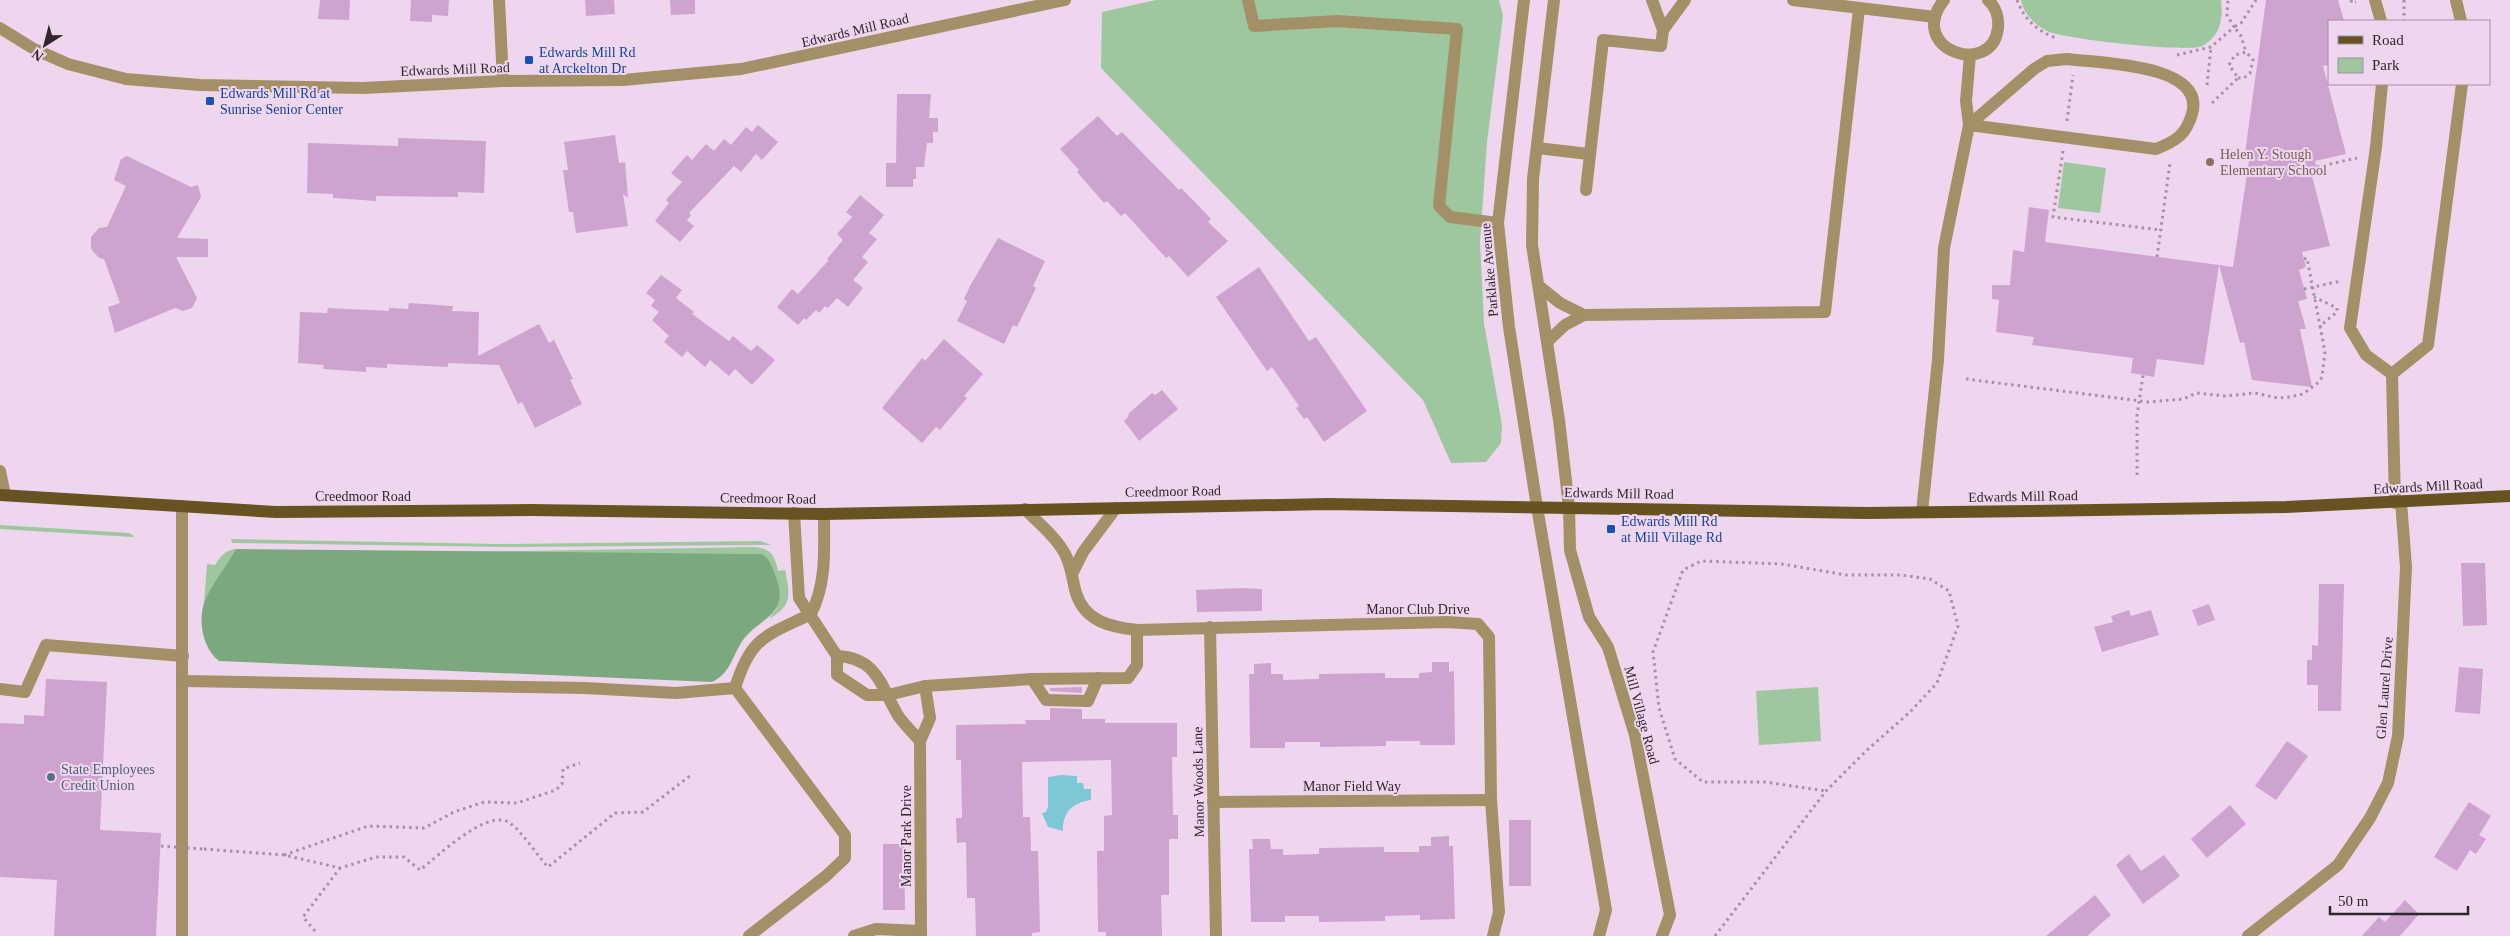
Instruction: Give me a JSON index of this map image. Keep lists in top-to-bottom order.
{
  "streets": {
    "main road": ["Edwards Mill Road", "Creedmoor Road"],
    "street": [
      "Parklake Avenue",
      "Manor Club Drive",
      "Glen Laurel Drive",
      "Mill Village Road",
      "Manor Woods Lane",
      "Manor Field Way",
      "Manor Park Drive"
    ]
  },
  "crossings": [
    ["Edwards Mill Road", "Parklake Avenue"],
    ["Edwards Mill Road", "Creedmoor Road"],
    ["Edwards Mill Road", "Glen Laurel Drive"],
    ["Edwards Mill Road", "Mill Village Road"],
    ["Parklake Avenue", "Creedmoor Road"],
    ["Creedmoor Road", "Manor Club Drive"],
    ["Manor Club Drive", "Manor Woods Lane"],
    ["Manor Club Drive", "Manor Field Way"],
    ["Manor Woods Lane", "Manor Field Way"]
  ],
  "places": {
    "transit": ["Edwards Mill Rd at Arckelton Dr", "Edwards Mill Rd at Sunrise Senior Center", "Edwards Mill Rd at Mill Village Rd"],
    "other": ["Helen Y. Stough Elementary School", "State Employees Credit Union"]
  },
  "legend": ["Road", "Park"],
  "scale_bar": "50 m",
  "north": "bottom left"
}
